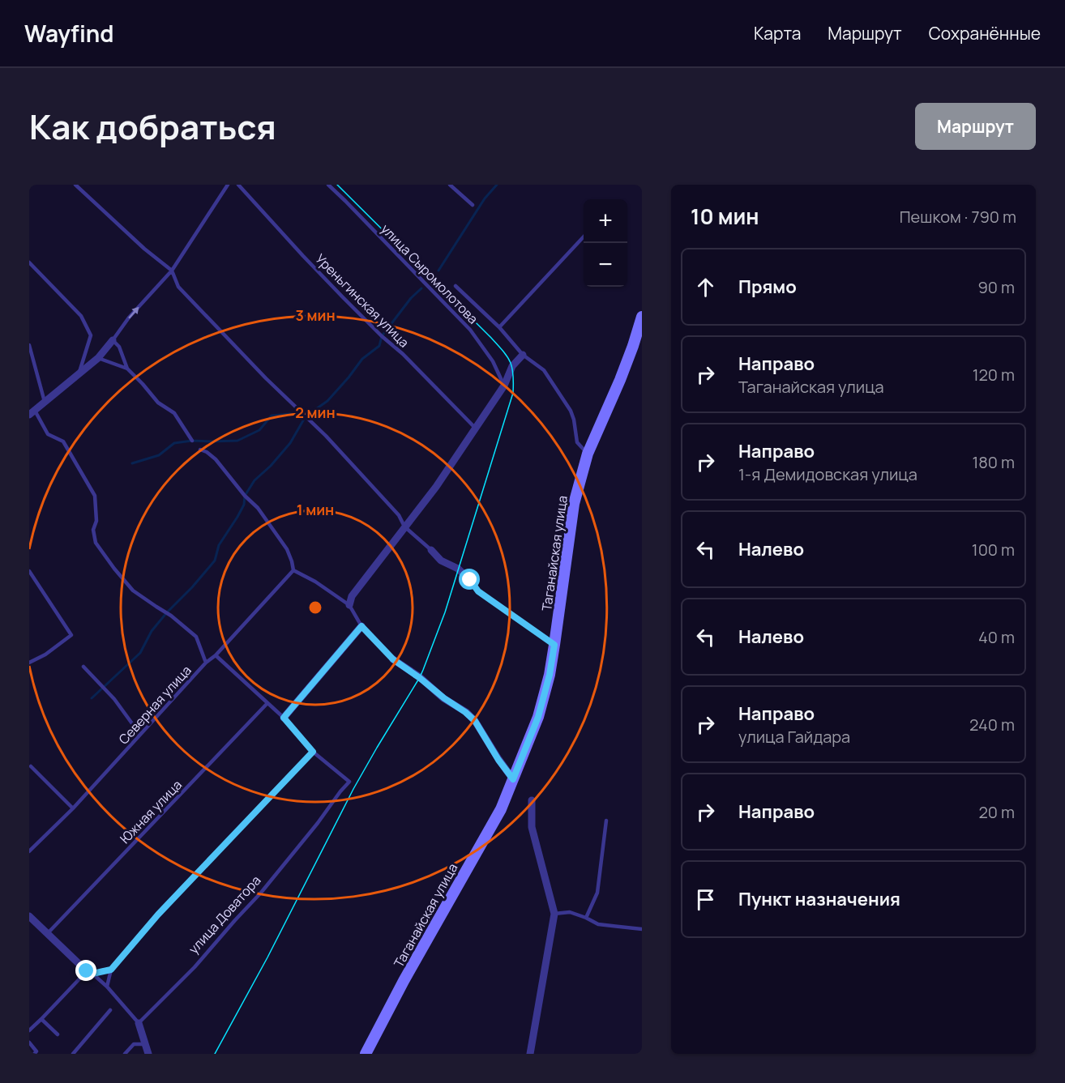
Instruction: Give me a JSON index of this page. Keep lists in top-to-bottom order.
{
  "streets": {
    "main road": ["Таганайская улица"],
    "lane": [
      "улица Сыромолотова",
      "Уреньгинская улица",
      "Северная улица",
      "Южная улица",
      "улица Доватора"
    ]
  },
  "crossings": [
    ["улица Сыромолотова", "Таганайская улица"]
  ],
  "page": {
    "header": "Wayfind",
    "nav": ["Карта", "Маршрут", "Сохранённые"],
    "title": "Как добраться",
    "buttons": "Маршрут",
    "heading": ["10 мин", "Пешком · 790 m"],
    "map_buttons": ["+", "−"],
    "list": [
      ["Прямо", "90 m"],
      ["Направо", "Таганайская улица", "120 m"],
      ["Направо", "1-я Демидовская улица", "180 m"],
      ["Налево", "100 m"],
      ["Налево", "40 m"],
      ["Направо", "улица Гайдара", "240 m"],
      ["Направо", "20 m"],
      "Пункт назначения"
    ]
  },
  "rings": ["3 мин", "2 мин", "1 мин"]
}
